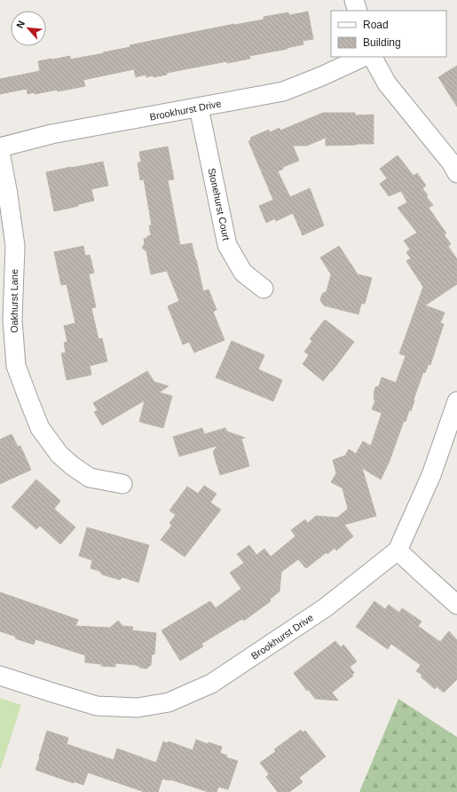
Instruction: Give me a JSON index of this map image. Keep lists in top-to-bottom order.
{
  "streets": {
    "street": ["Brookhurst Drive", "Stonehurst Court", "Oakhurst Lane"]
  },
  "crossings": [
    ["Brookhurst Drive", "Stonehurst Court"]
  ],
  "legend": ["Road", "Building"],
  "north": "top left"
}
